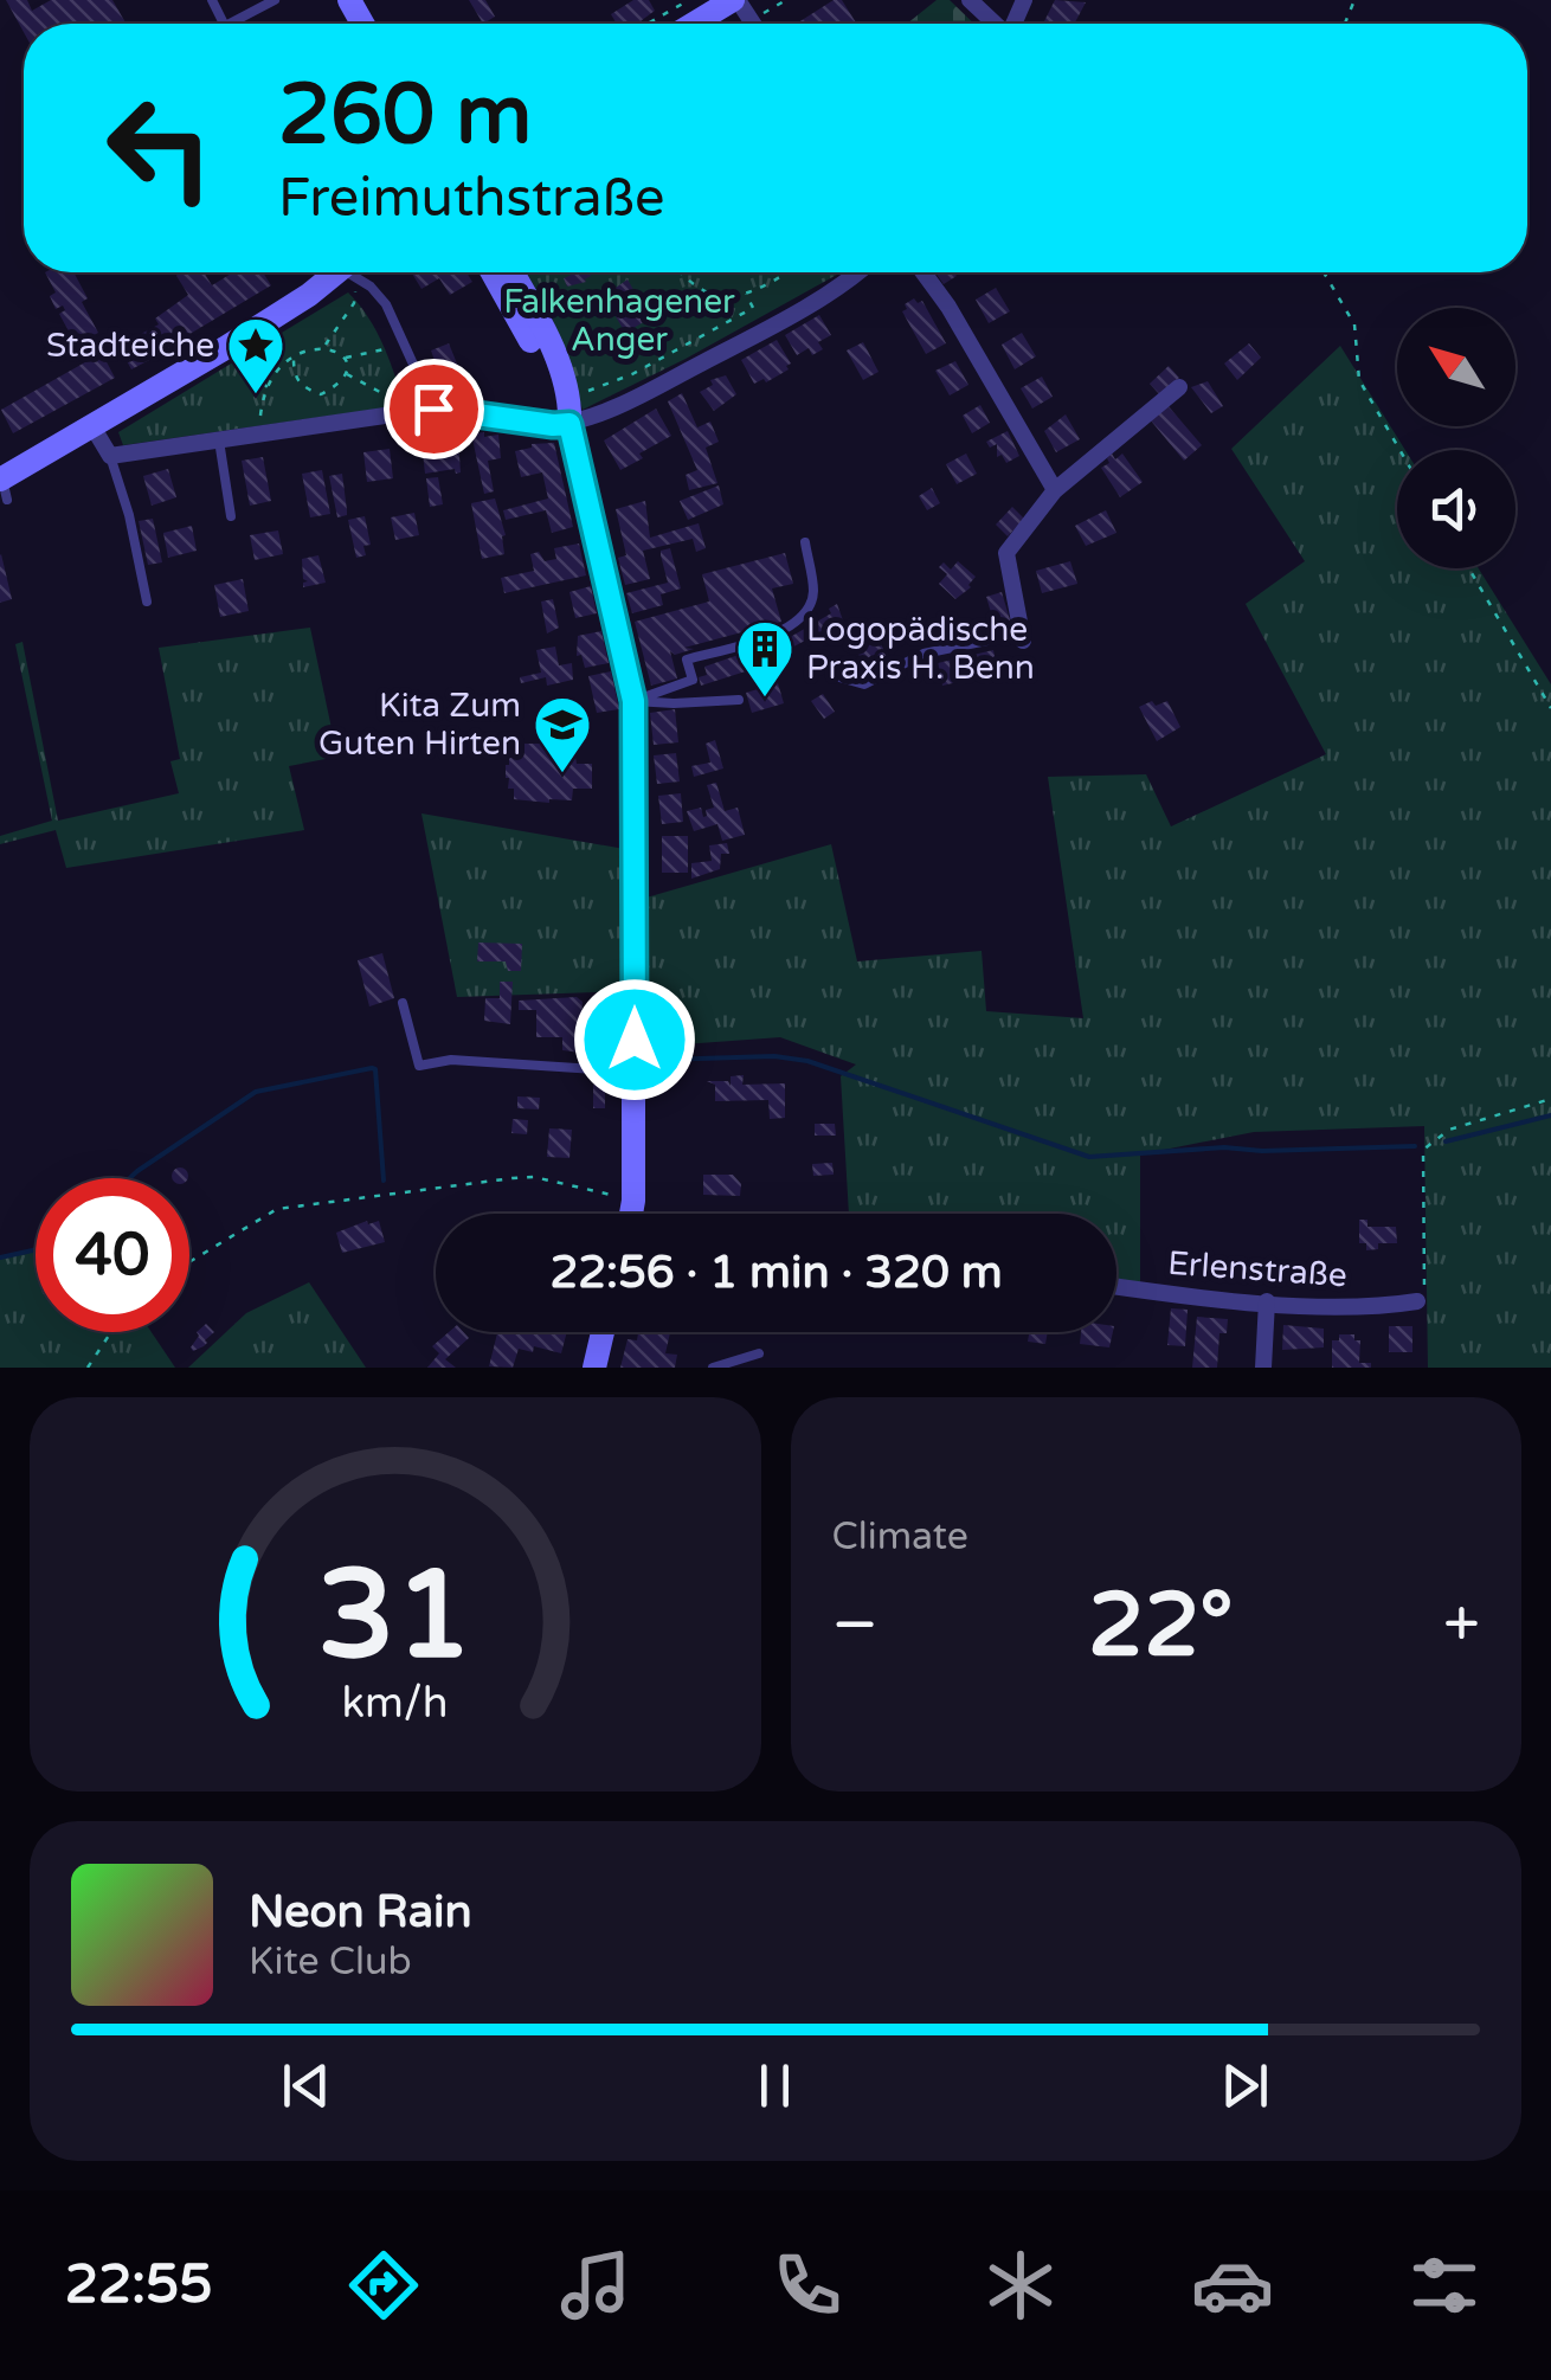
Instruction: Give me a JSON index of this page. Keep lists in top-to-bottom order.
{
  "streets": {
    "street": ["Erlenstraße"]
  },
  "parks": ["Falkenhagener Anger"],
  "places": {
    "place": ["Stadteiche"],
    "building": ["Logopädische Praxis H. Benn"],
    "school or university": ["Kita Zum Guten Hirten"]
  },
  "north": "top left",
  "page": {
    "turn": ["260 m", "Freimuthstraße"],
    "limit": "40",
    "trip": "22:56 · 1 min · 320 m",
    "tile": "Climate",
    "heat": ["−", "22°", "+"],
    "song": ["Neon Rain", "Kite Club"],
    "tabs": "22:55",
    "gauge": ["31", "km/h"]
  }
}
